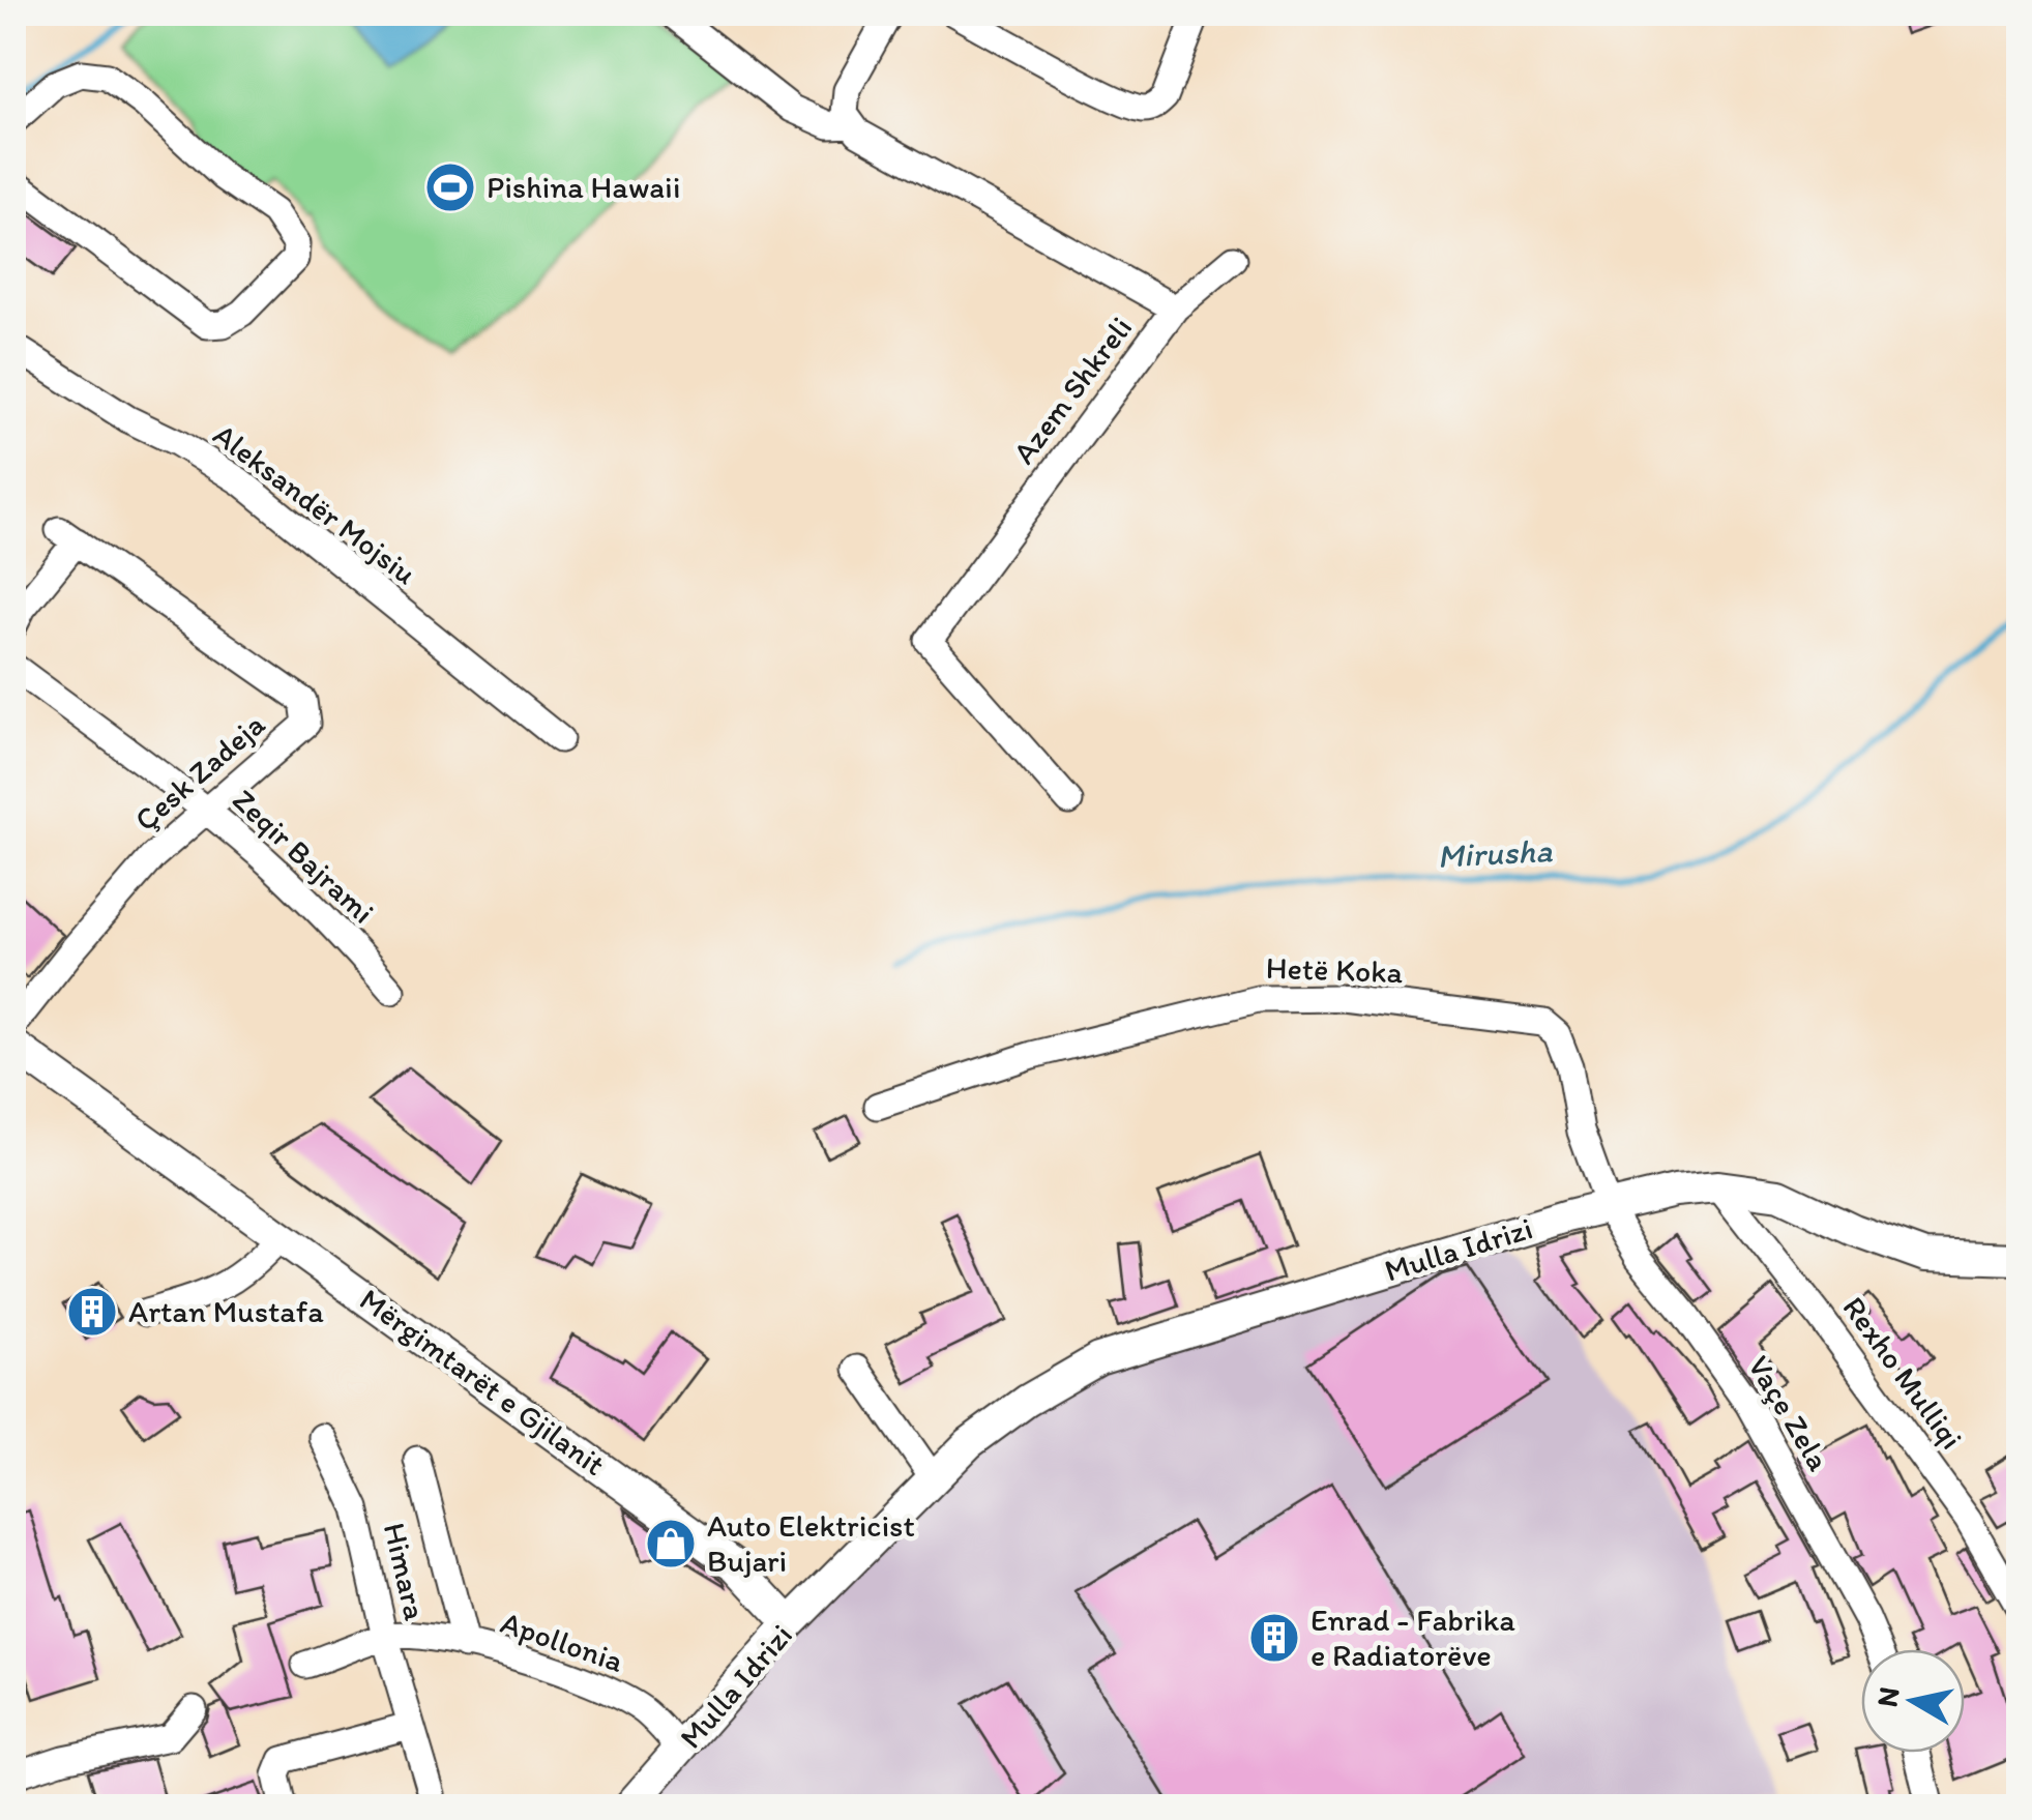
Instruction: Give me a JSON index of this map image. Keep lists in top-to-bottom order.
{
  "streets": {
    "street": [
      "Azem Shkreli",
      "Aleksandër Mojsiu",
      "Çesk Zadeja",
      "Zeqir Bajrami",
      "Hetë Koka",
      "Mulla Idrizi",
      "Rexho Mulliqi",
      "Mërgimtarët e Gjilanit",
      "Vaçe Zela",
      "Himara",
      "Apollonia"
    ]
  },
  "crossings": [
    ["Çesk Zadeja", "Zeqir Bajrami"],
    ["Hetë Koka", "Mulla Idrizi"],
    ["Hetë Koka", "Vaçe Zela"],
    ["Mulla Idrizi", "Rexho Mulliqi"],
    ["Mulla Idrizi", "Mërgimtarët e Gjilanit"],
    ["Mulla Idrizi", "Vaçe Zela"],
    ["Mulla Idrizi", "Apollonia"],
    ["Himara", "Apollonia"]
  ],
  "water": ["Mirusha"],
  "places": {
    "sports": ["Pishina Hawaii"],
    "building": ["Artan Mustafa", "Enrad - Fabrika e Radiatorëve"],
    "shop": ["Auto Elektricist Bujari"]
  },
  "north": "left"
}
